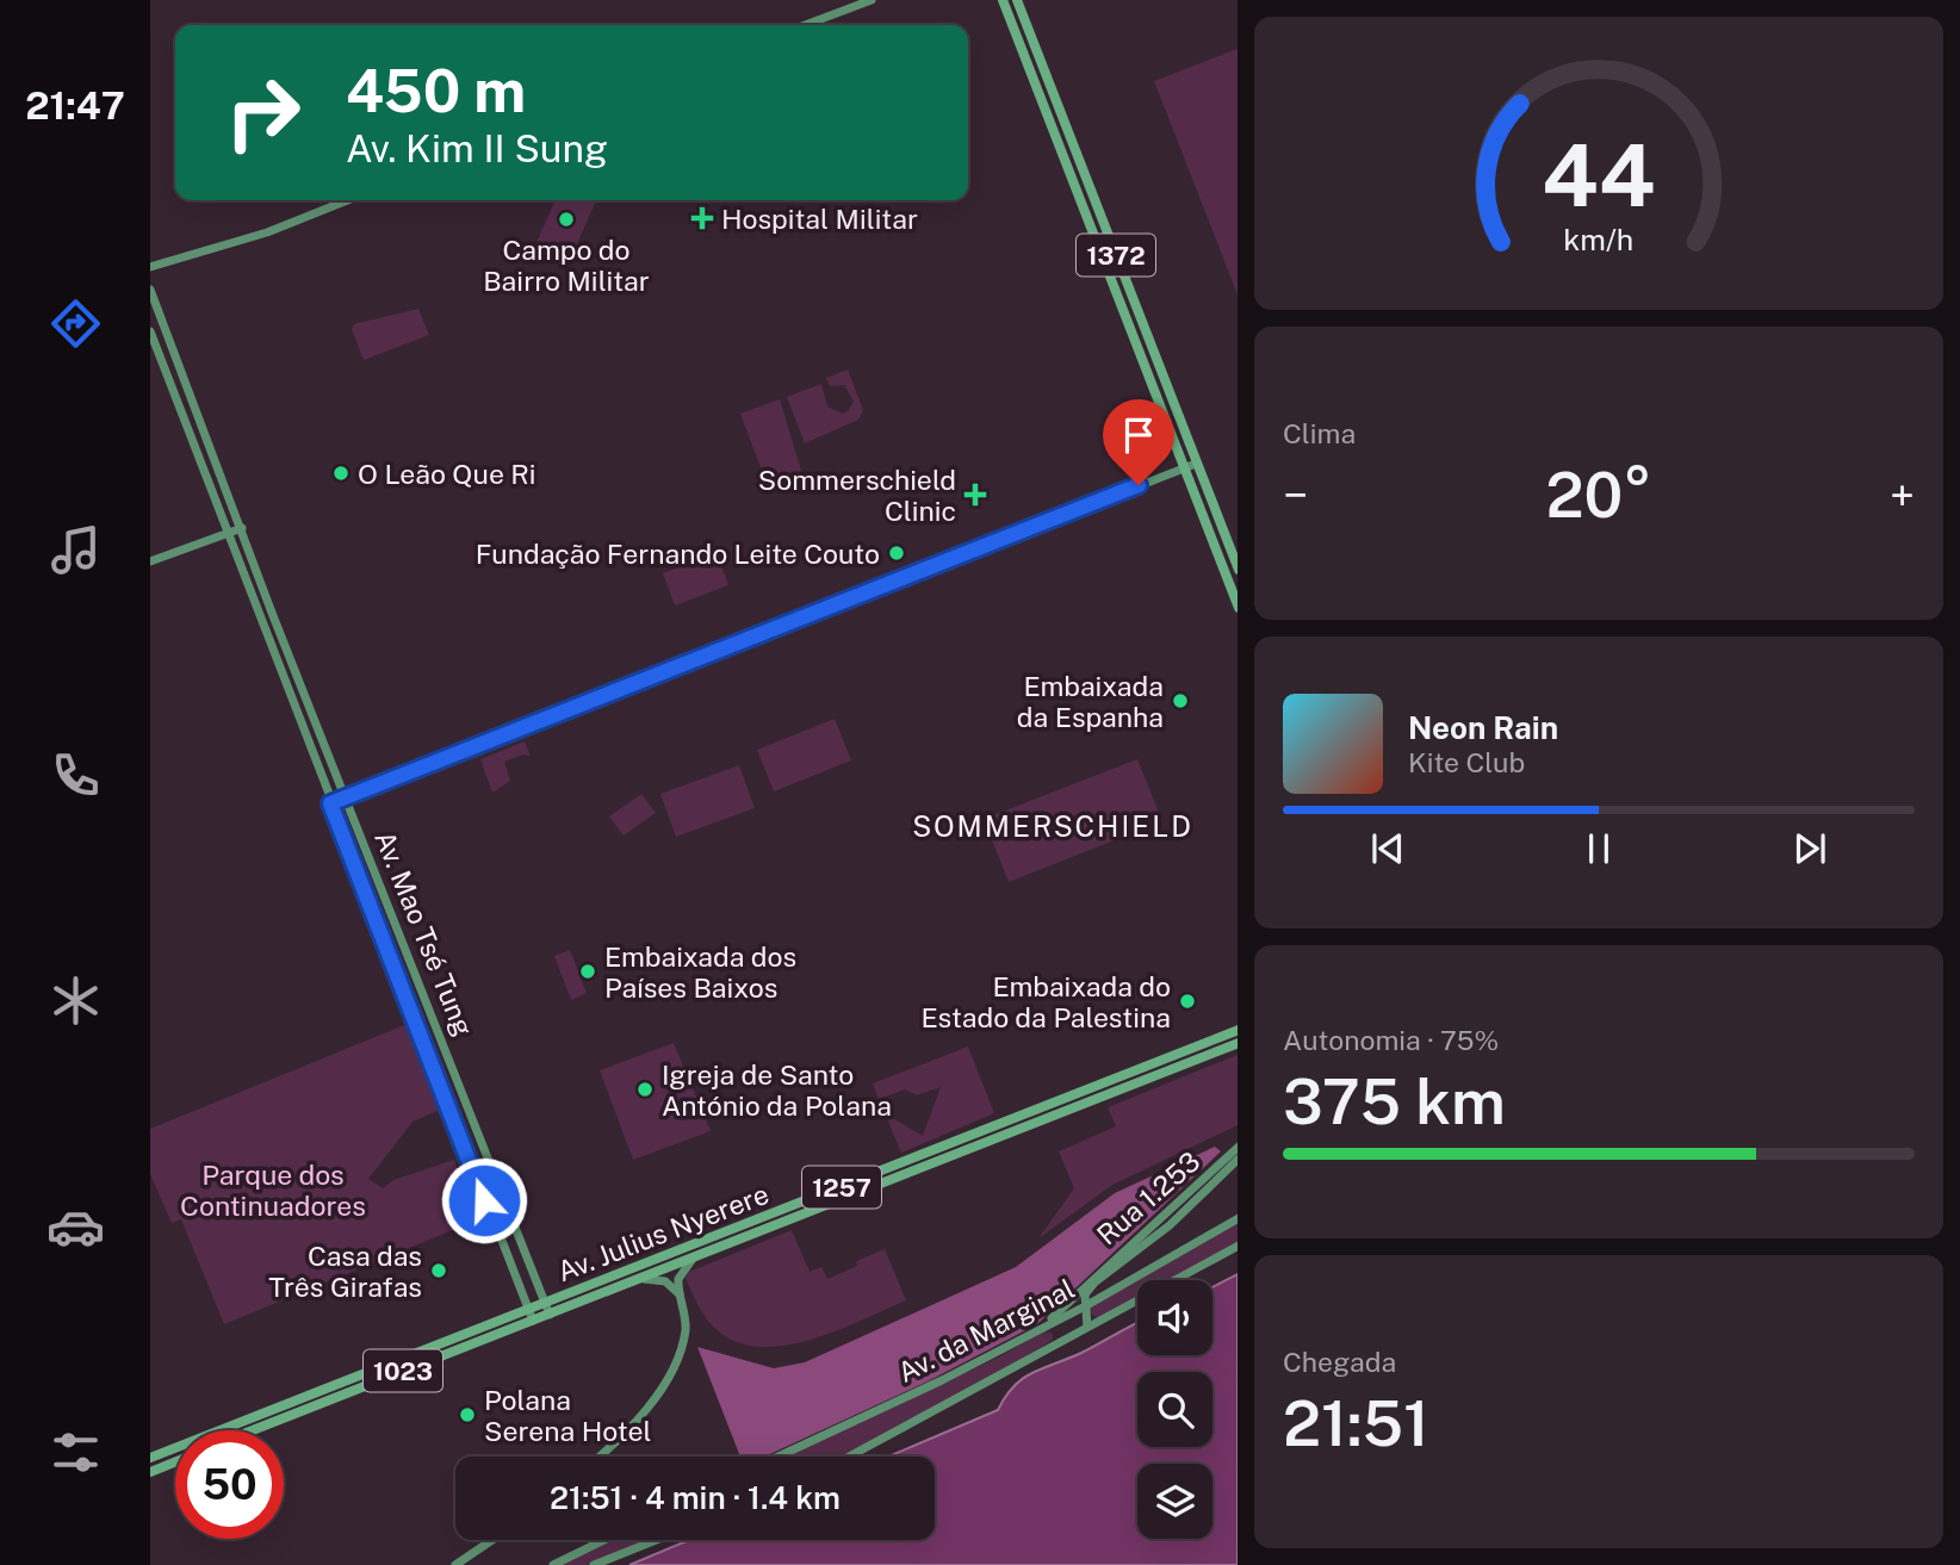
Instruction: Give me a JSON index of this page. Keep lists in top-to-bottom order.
{
  "streets": {
    "main road": [
      "1372",
      "Av. Mao Tsé Tung",
      "1257",
      "Rua 1.253",
      "Av. Julius Nyerere",
      "Av. da Marginal",
      "1023"
    ]
  },
  "crossings": [
    ["Av. Mao Tsé Tung", "Av. Julius Nyerere"],
    ["Rua 1.253", "Av. da Marginal"]
  ],
  "districts": ["SOMMERSCHIELD"],
  "parks": ["Parque dos Continuadores"],
  "places": {
    "health": ["Hospital Militar", "Sommerschield Clinic"],
    "other": [
      "Campo do Bairro Militar",
      "O Leão Que Ri",
      "Fundação Fernando Leite Couto",
      "Embaixada da Espanha",
      "Embaixada dos Países Baixos",
      "Embaixada do Estado da Palestina",
      "Igreja de Santo António da Polana",
      "Casa das Três Girafas",
      "Polana Serena Hotel"
    ]
  },
  "page": {
    "tabs": "21:47",
    "turn": ["450 m", "Av. Kim II Sung"],
    "tile": [
      "Clima",
      ["Autonomia · 75%", "375 km"],
      ["Chegada", "21:51"]
    ],
    "heat": ["−", "20°", "+"],
    "song": ["Neon Rain", "Kite Club"],
    "limit": "50",
    "trip": "21:51 · 4 min · 1.4 km",
    "gauge": ["44", "km/h"]
  }
}
